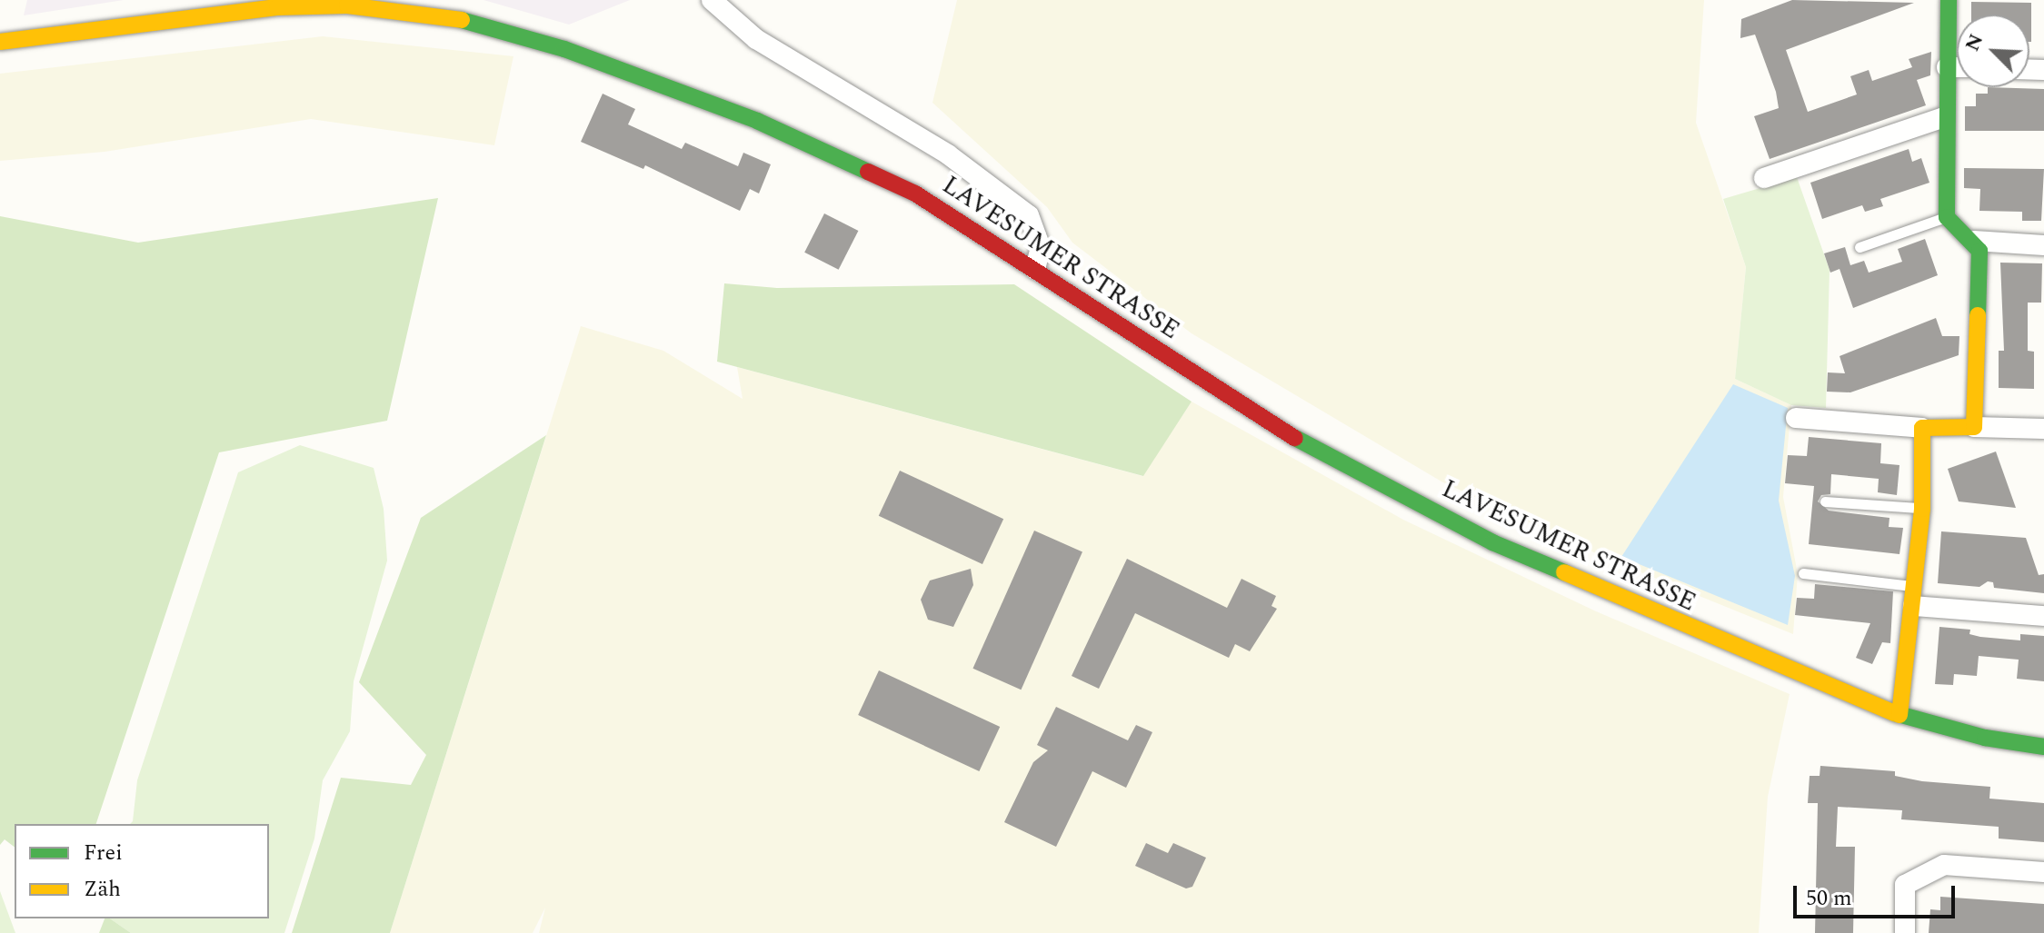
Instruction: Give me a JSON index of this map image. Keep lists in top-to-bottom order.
{
  "streets": {
    "street": ["LAVESUMER STRASSE"]
  },
  "legend": ["Frei", "Zäh"],
  "scale_bar": "50 m",
  "north": "top left"
}
